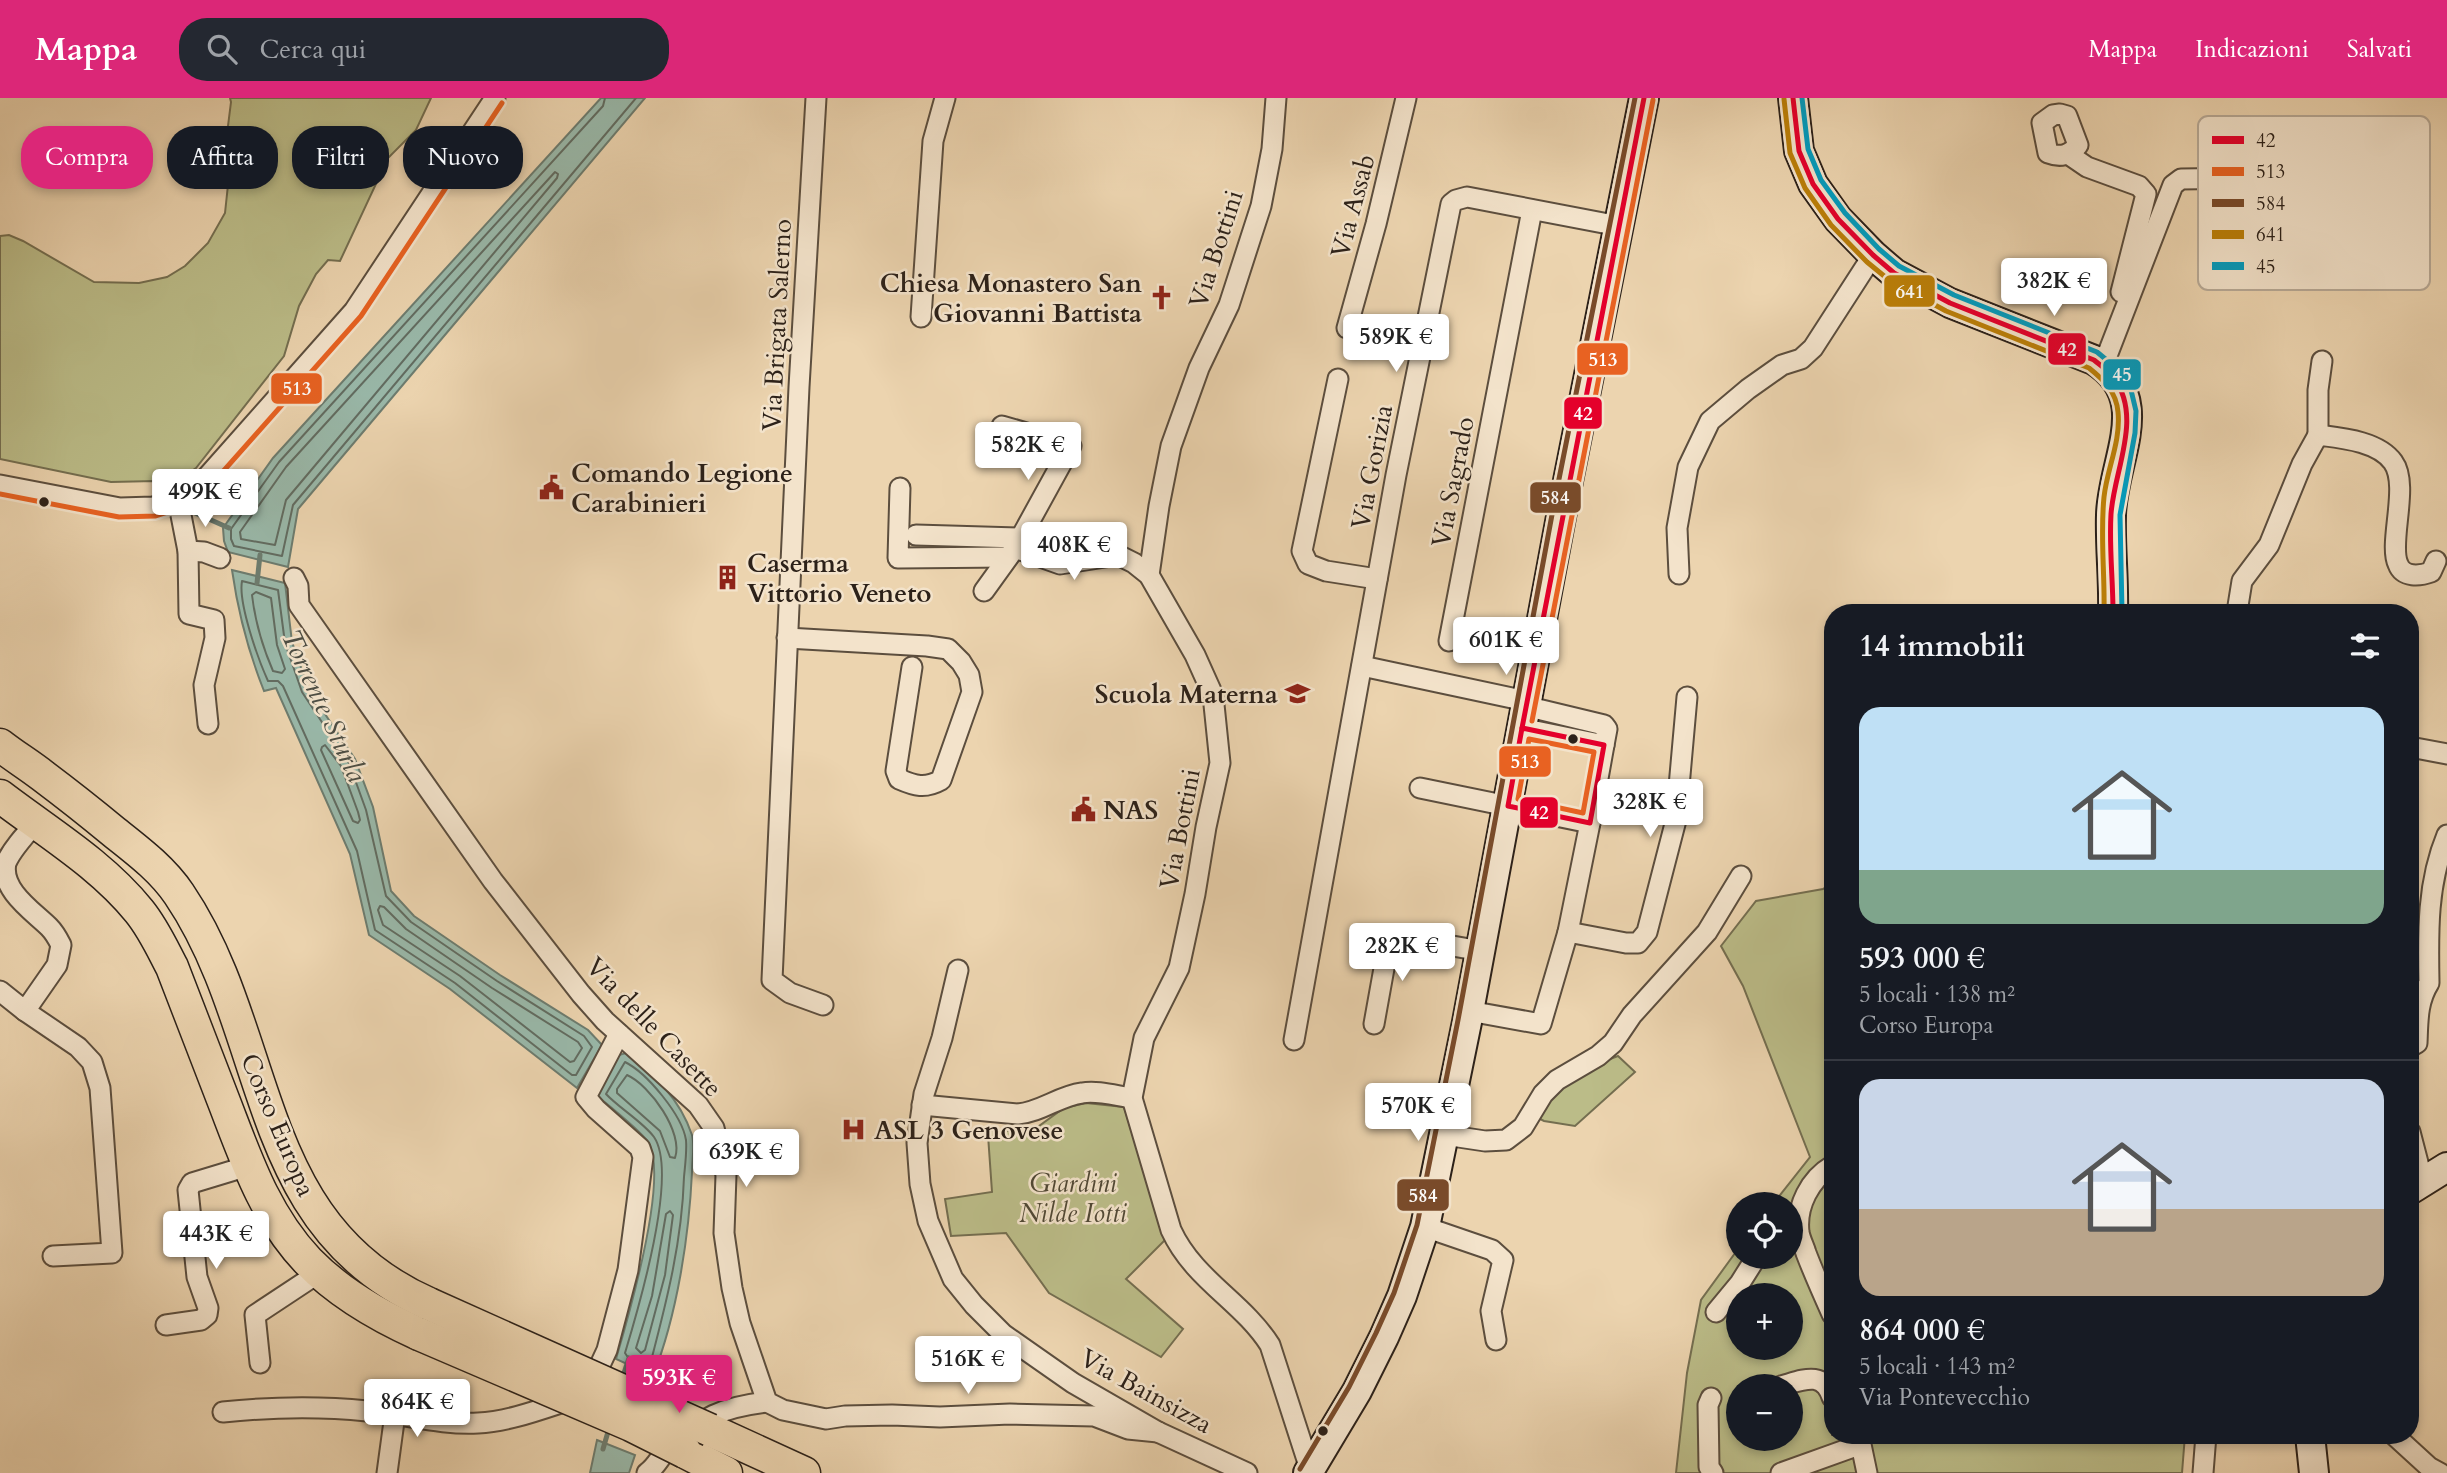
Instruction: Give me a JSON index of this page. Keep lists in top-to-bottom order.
{
  "streets": {
    "main road": ["Corso Europa"],
    "street": [
      "Via Assab",
      "Via Bottini",
      "Via Brigata Salerno",
      "Via Gorizia",
      "Via Sagrado",
      "Via delle Casette",
      "Via Bainsizza"
    ]
  },
  "crossings": [
    ["Via Gorizia", "Via Sagrado"]
  ],
  "water": ["Torrente Sturla"],
  "parks": ["Giardini Nilde Iotti"],
  "places": {
    "church": ["Chiesa Monastero San Giovanni Battista"],
    "public building": ["Comando Legione Carabinieri", "NAS"],
    "building": ["Caserma Vittorio Veneto"],
    "school or university": ["Scuola Materna"],
    "hospital": ["ASL 3 Genovese"]
  },
  "lines": [
    "transit line 42",
    "transit line 584",
    "transit line 45",
    "transit line 641",
    "transit line 513"
  ],
  "legend": [
    "42",
    "513",
    "584",
    "641",
    "45"
  ],
  "page": {
    "header": "Mappa",
    "search": "Cerca qui",
    "nav": ["Mappa", "Indicazioni", "Salvati"],
    "chip": [
      "Compra",
      "Affitta",
      "Filtri",
      "Nuovo"
    ],
    "price": [
      "382K €",
      "589K €",
      "582K €",
      "499K €",
      "408K €",
      "601K €",
      "328K €",
      "282K €",
      "570K €",
      "639K €",
      "443K €",
      "516K €",
      "593K €",
      "864K €"
    ],
    "heading": "14 immobili",
    "list": [
      {
        "name": "593 000 €",
        "note": "5 locali · 138 m² · Corso Europa"
      },
      {
        "name": "864 000 €",
        "note": "5 locali · 143 m² · Via Pontevecchio"
      }
    ],
    "map_buttons": ["+", "−"]
  }
}
